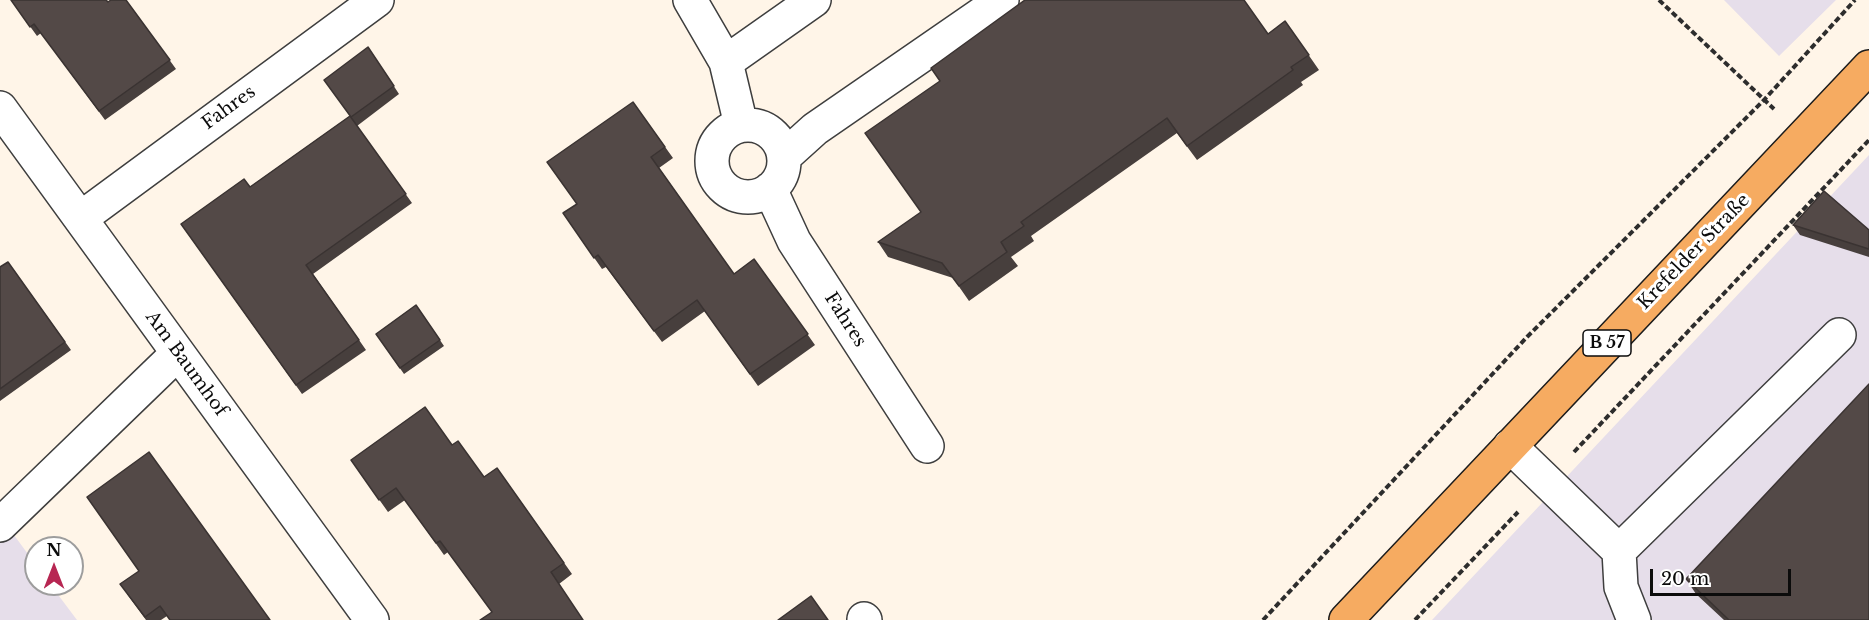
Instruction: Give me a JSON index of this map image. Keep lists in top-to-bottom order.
{
  "streets": {
    "main road": ["Krefelder Straße", "B 57"],
    "street": ["Fahres", "Am Baumhof"]
  },
  "crossings": [
    ["Fahres", "Am Baumhof"]
  ],
  "scale_bar": "20 m",
  "north": "top"
}
